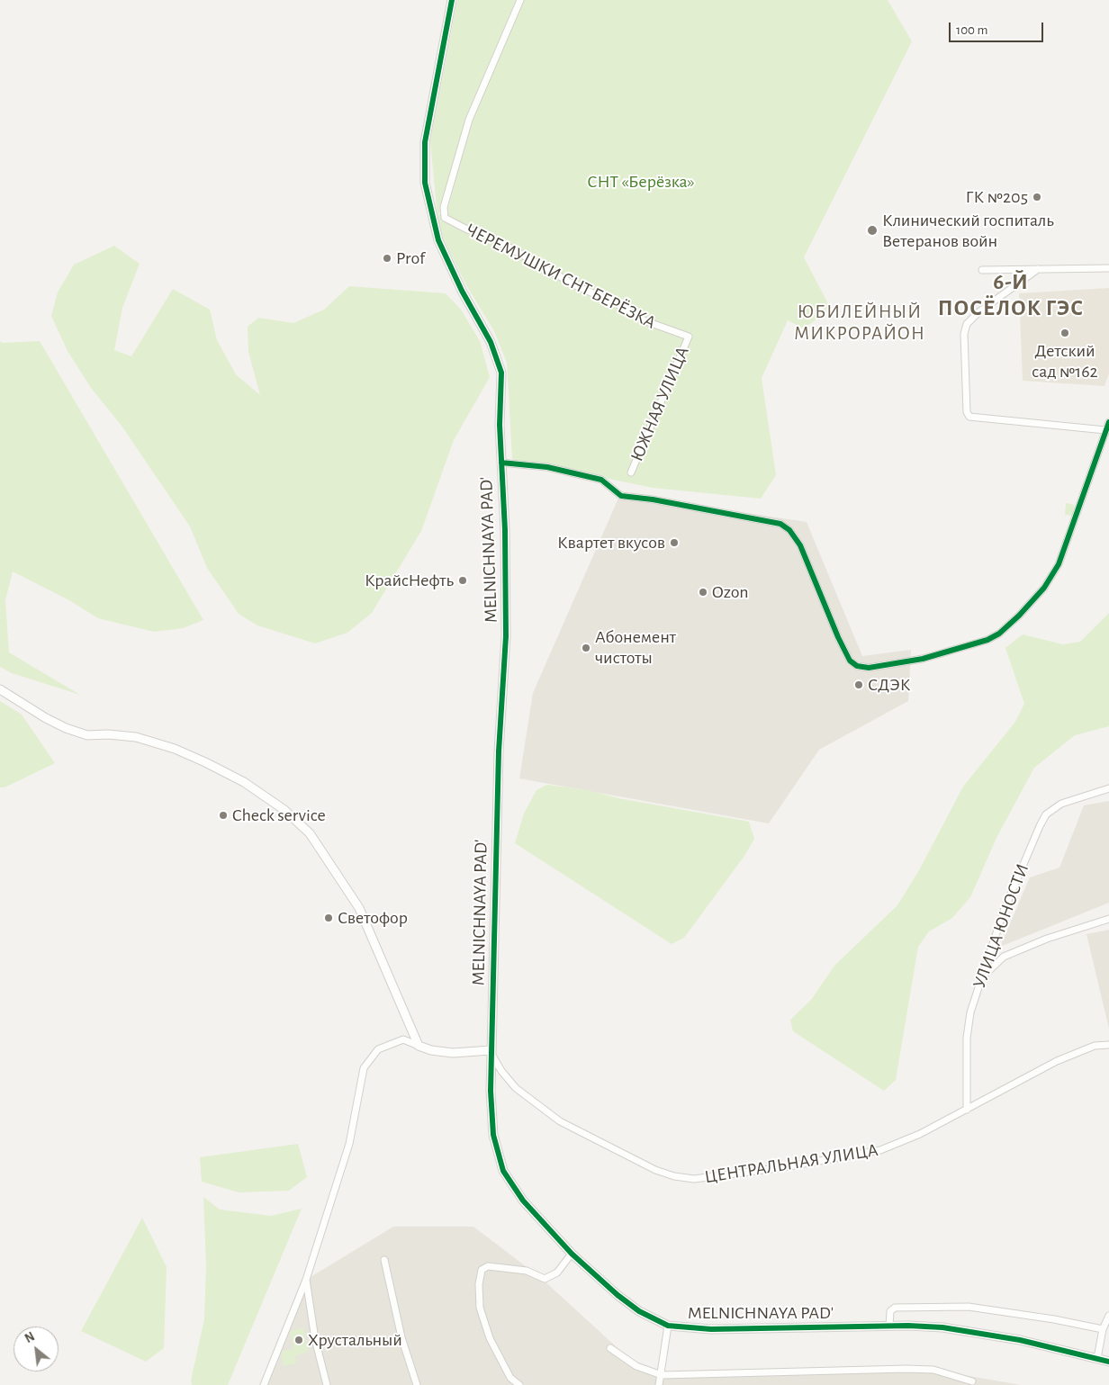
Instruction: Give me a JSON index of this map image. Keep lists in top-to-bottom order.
{
  "streets": {
    "street": [
      "ЧЕРЕМУШКИ СНТ БЕРЁЗКА",
      "ЮЖНАЯ УЛИЦА",
      "MELNICHNAYA PAD'",
      "УЛИЦА ЮНОСТИ",
      "ЦЕНТРАЛЬНАЯ УЛИЦА"
    ]
  },
  "crossings": [
    ["ЧЕРЕМУШКИ СНТ БЕРЁЗКА", "ЮЖНАЯ УЛИЦА"],
    ["MELNICHNAYA PAD'", "ЦЕНТРАЛЬНАЯ УЛИЦА"],
    ["УЛИЦА ЮНОСТИ", "ЦЕНТРАЛЬНАЯ УЛИЦА"]
  ],
  "districts": ["6-Й ПОСЁЛОК ГЭС", "ЮБИЛЕЙНЫЙ МИКРОРАЙОН"],
  "parks": ["СНТ «Берёзка»"],
  "places": [
    "ГК №205",
    "Клинический госпиталь Ветеранов войн",
    "Prof",
    "Детский сад №162",
    "Квартет вкусов",
    "КрайсНефть",
    "Ozon",
    "Абонемент чистоты",
    "СДЭК",
    "Check service",
    "Светофор",
    "Хрустальный"
  ],
  "scale_bar": "100 m",
  "north": "top left"
}
